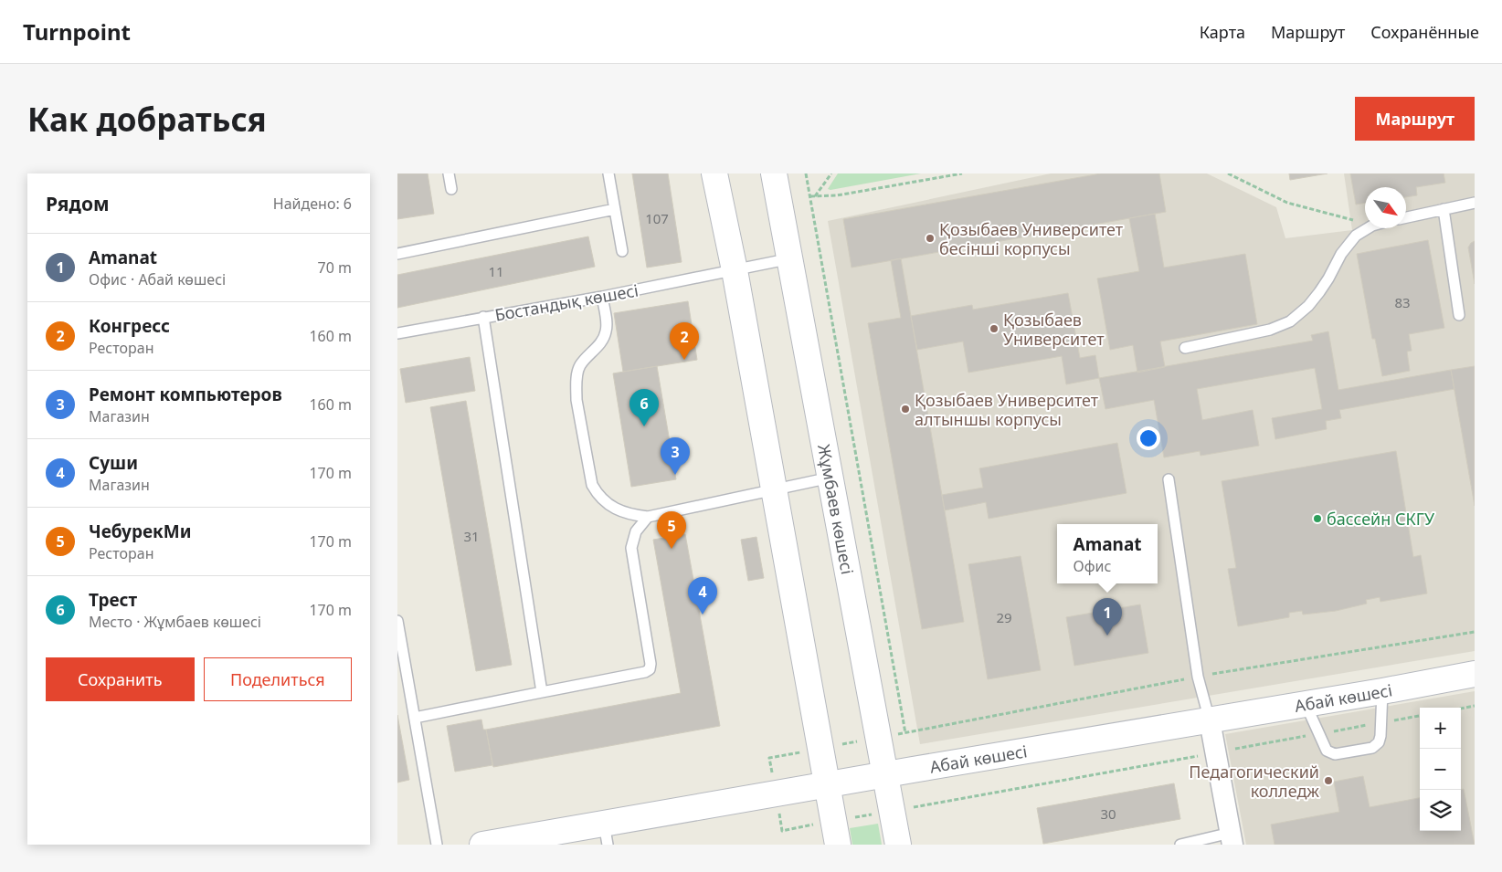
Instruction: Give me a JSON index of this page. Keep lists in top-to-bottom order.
{
  "streets": {
    "main road": ["Жұмбаев көшесі", "Абай көшесі"],
    "lane": ["Бостандық көшесі"]
  },
  "crossings": [
    ["Бостандық көшесі", "Жұмбаев көшесі"],
    ["Жұмбаев көшесі", "Абай көшесі"]
  ],
  "places": [
    "Қозыбаев Университет бесінші корпусы",
    "Қозыбаев Университет",
    "Қозыбаев Университет алтыншы корпусы",
    "бассейн СКГУ",
    "Педагогический колледж"
  ],
  "house_numbers": [
    "107",
    "11",
    "83",
    "31",
    "29",
    "30"
  ],
  "north": "bottom right",
  "page": {
    "header": "Turnpoint",
    "nav": ["Карта", "Маршрут", "Сохранённые"],
    "buttons": [
      "Маршрут",
      ["Сохранить", "Поделиться"]
    ],
    "title": "Как добраться",
    "heading": ["Рядом", "Найдено: 6"],
    "list": [
      {
        "mark": "1",
        "name": "Amanat",
        "note": "Офис · Абай көшесі",
        "value": "70 m"
      },
      {
        "mark": "2",
        "name": "Конгресс",
        "note": "Ресторан",
        "value": "160 m"
      },
      {
        "mark": "3",
        "name": "Ремонт компьютеров",
        "note": "Магазин",
        "value": "160 m"
      },
      {
        "mark": "4",
        "name": "Суши",
        "note": "Магазин",
        "value": "170 m"
      },
      {
        "mark": "5",
        "name": "ЧебурекМи",
        "note": "Ресторан",
        "value": "170 m"
      },
      {
        "mark": "6",
        "name": "Трест",
        "note": "Место · Жұмбаев көшесі",
        "value": "170 m"
      }
    ],
    "pins": [
      "2",
      "6",
      "3",
      "5",
      "4",
      "1"
    ],
    "popup": ["Amanat", "Офис"],
    "map_buttons": ["+", "−"]
  }
}
